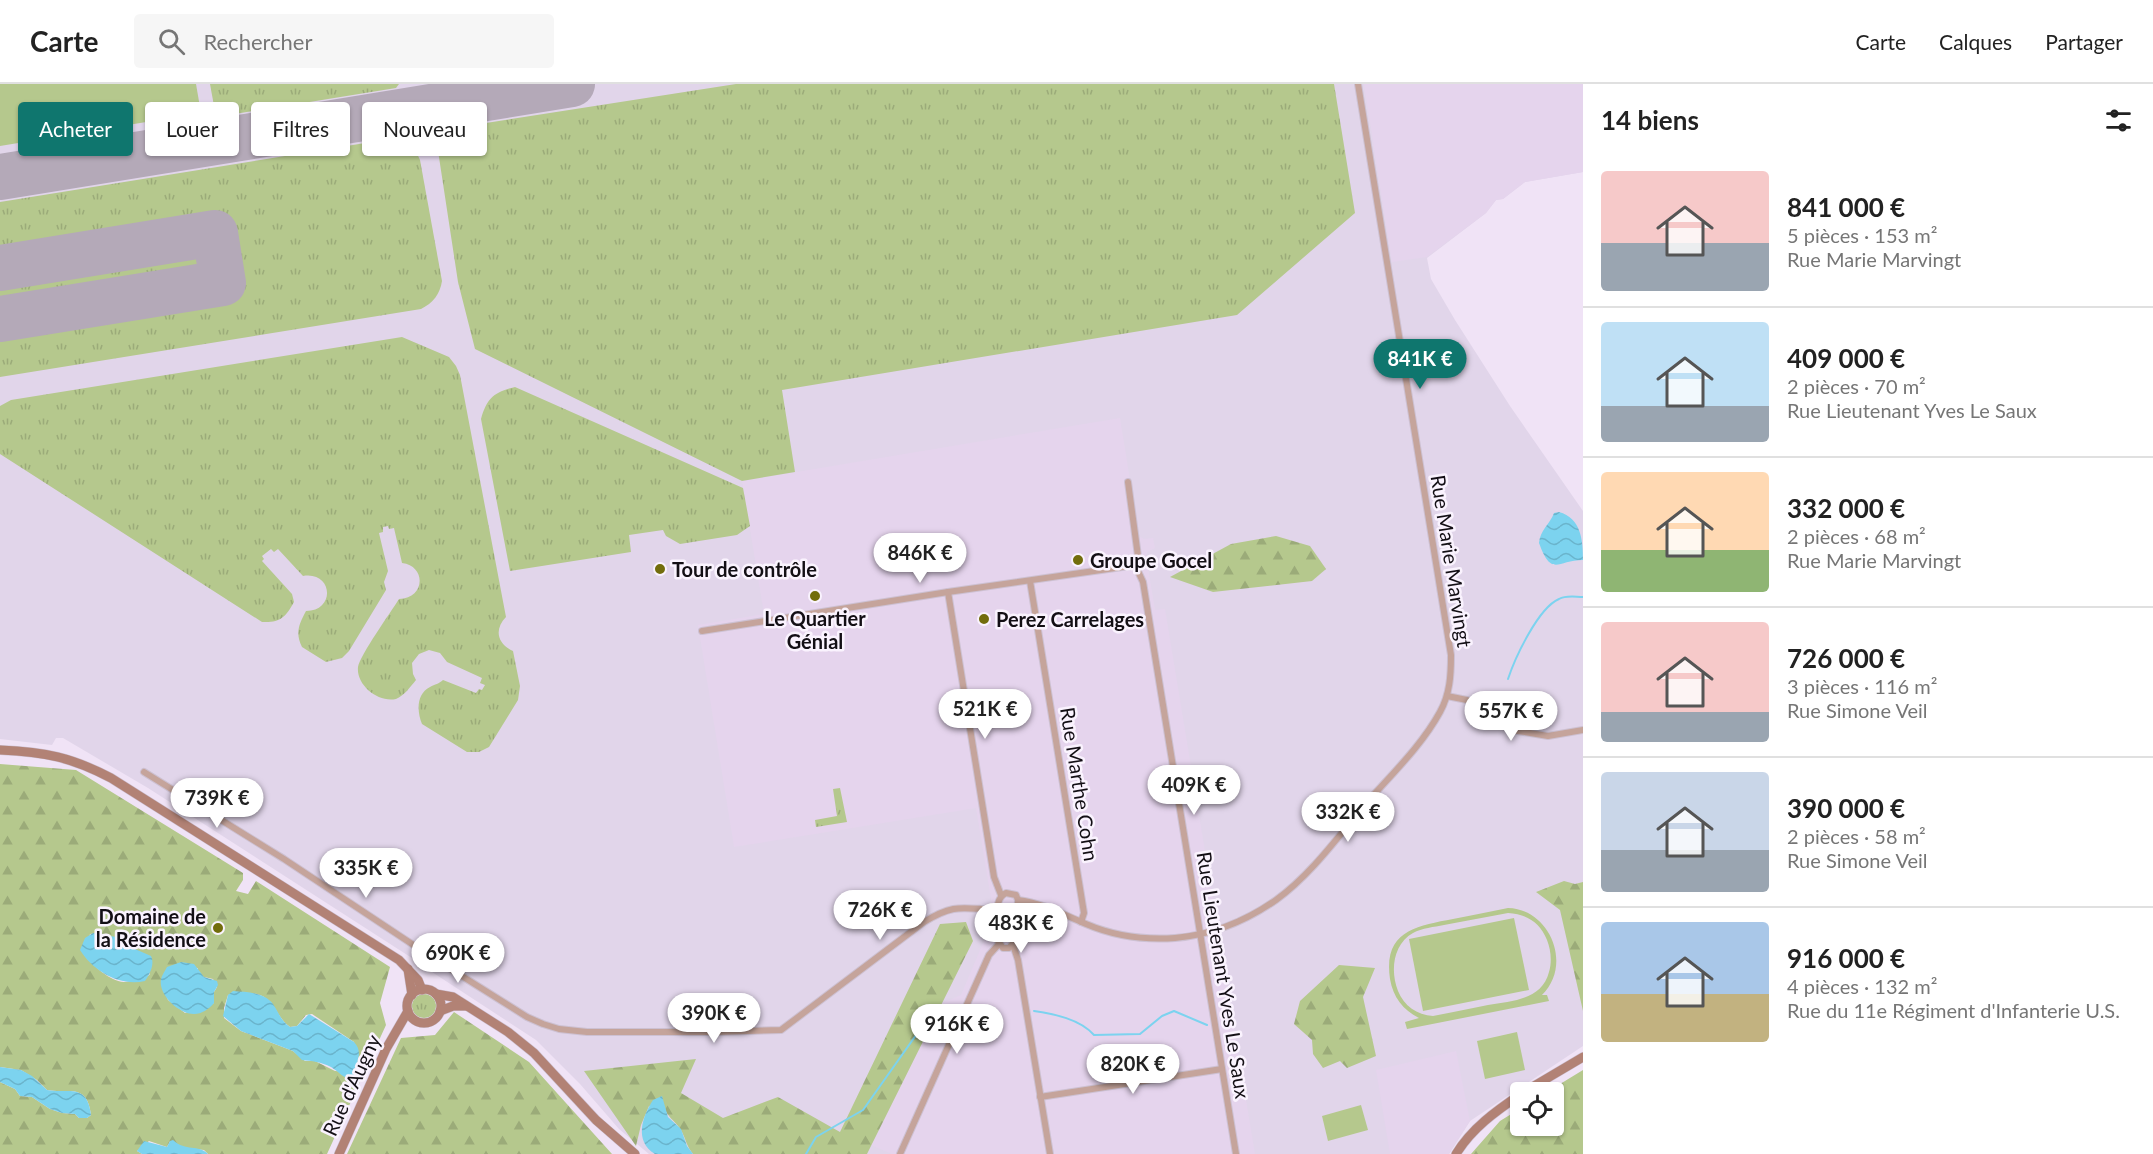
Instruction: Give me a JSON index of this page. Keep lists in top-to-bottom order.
{
  "streets": {
    "main road": ["Rue d'Augny"],
    "street": ["Rue Marie Marvingt", "Rue Marthe Cohn", "Rue Lieutenant Yves Le Saux"]
  },
  "crossings": [
    ["Rue Marie Marvingt", "Rue Marthe Cohn"],
    ["Rue Marie Marvingt", "Rue Lieutenant Yves Le Saux"]
  ],
  "places": [
    "Groupe Gocel",
    "Tour de contrôle",
    "Le Quartier Génial",
    "Perez Carrelages",
    "Domaine de la Résidence"
  ],
  "page": {
    "header": "Carte",
    "search": "Rechercher",
    "nav": ["Carte", "Calques", "Partager"],
    "heading": "14 biens",
    "chip": [
      "Acheter",
      "Louer",
      "Filtres",
      "Nouveau"
    ],
    "list": [
      {
        "name": "841 000 €",
        "note": "5 pièces · 153 m² · Rue Marie Marvingt"
      },
      {
        "name": "409 000 €",
        "note": "2 pièces · 70 m² · Rue Lieutenant Yves Le Saux"
      },
      {
        "name": "332 000 €",
        "note": "2 pièces · 68 m² · Rue Marie Marvingt"
      },
      {
        "name": "726 000 €",
        "note": "3 pièces · 116 m² · Rue Simone Veil"
      },
      {
        "name": "390 000 €",
        "note": "2 pièces · 58 m² · Rue Simone Veil"
      },
      {
        "name": "916 000 €",
        "note": "4 pièces · 132 m² · Rue du 11e Régiment d'Infanterie U.S."
      }
    ],
    "price": [
      "841K €",
      "846K €",
      "521K €",
      "557K €",
      "409K €",
      "739K €",
      "332K €",
      "335K €",
      "726K €",
      "483K €",
      "690K €",
      "390K €",
      "916K €",
      "820K €"
    ]
  }
}
